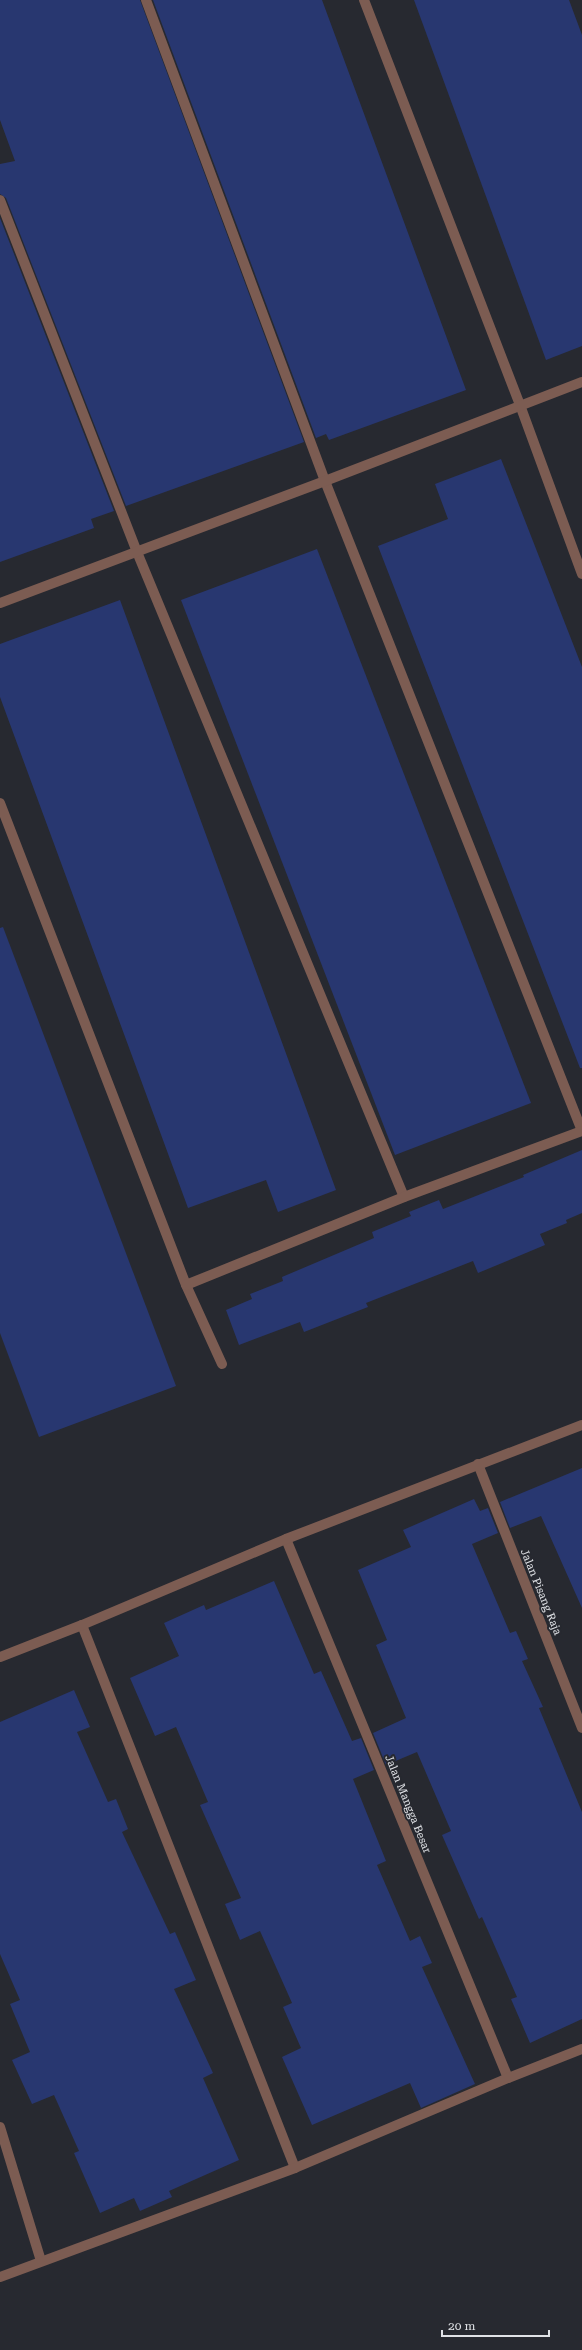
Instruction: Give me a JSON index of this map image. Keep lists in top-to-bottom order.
{
  "streets": {
    "street": ["Jalan Pisang Raja", "Jalan Mangga Besar"]
  },
  "scale_bar": "20 m"
}
